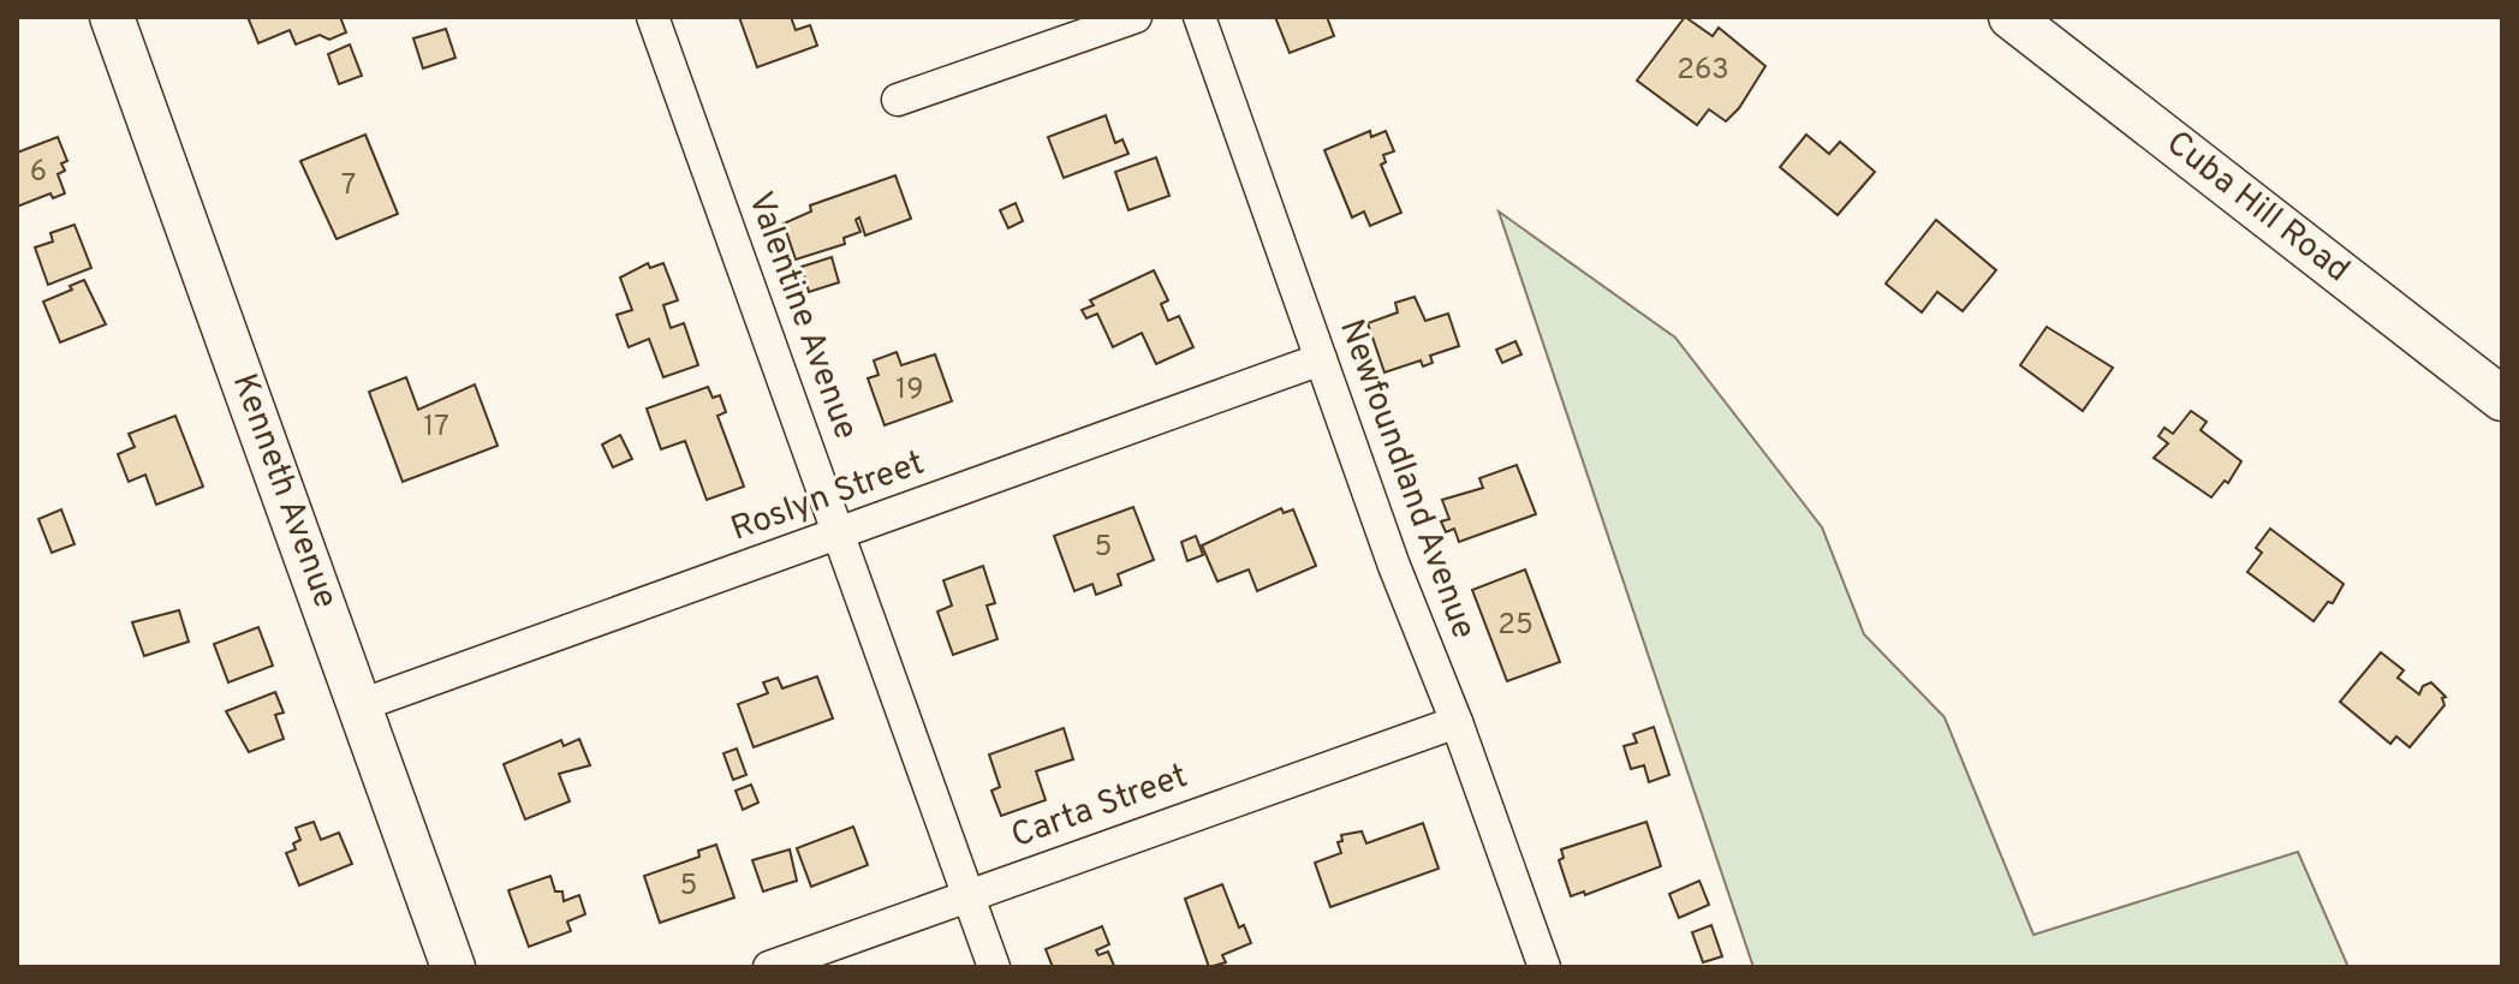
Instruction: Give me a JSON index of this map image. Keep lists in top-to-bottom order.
{
  "streets": {
    "street": [
      "Cuba Hill Road",
      "Valentine Avenue",
      "Newfoundland Avenue",
      "Kenneth Avenue",
      "Roslyn Street",
      "Carta Street"
    ]
  },
  "crossings": [
    ["Valentine Avenue", "Roslyn Street"],
    ["Valentine Avenue", "Carta Street"],
    ["Newfoundland Avenue", "Roslyn Street"],
    ["Newfoundland Avenue", "Carta Street"],
    ["Kenneth Avenue", "Roslyn Street"]
  ],
  "house_numbers": [
    "263",
    "6",
    "7",
    "19",
    "17",
    "5",
    "25",
    "5"
  ]
}
